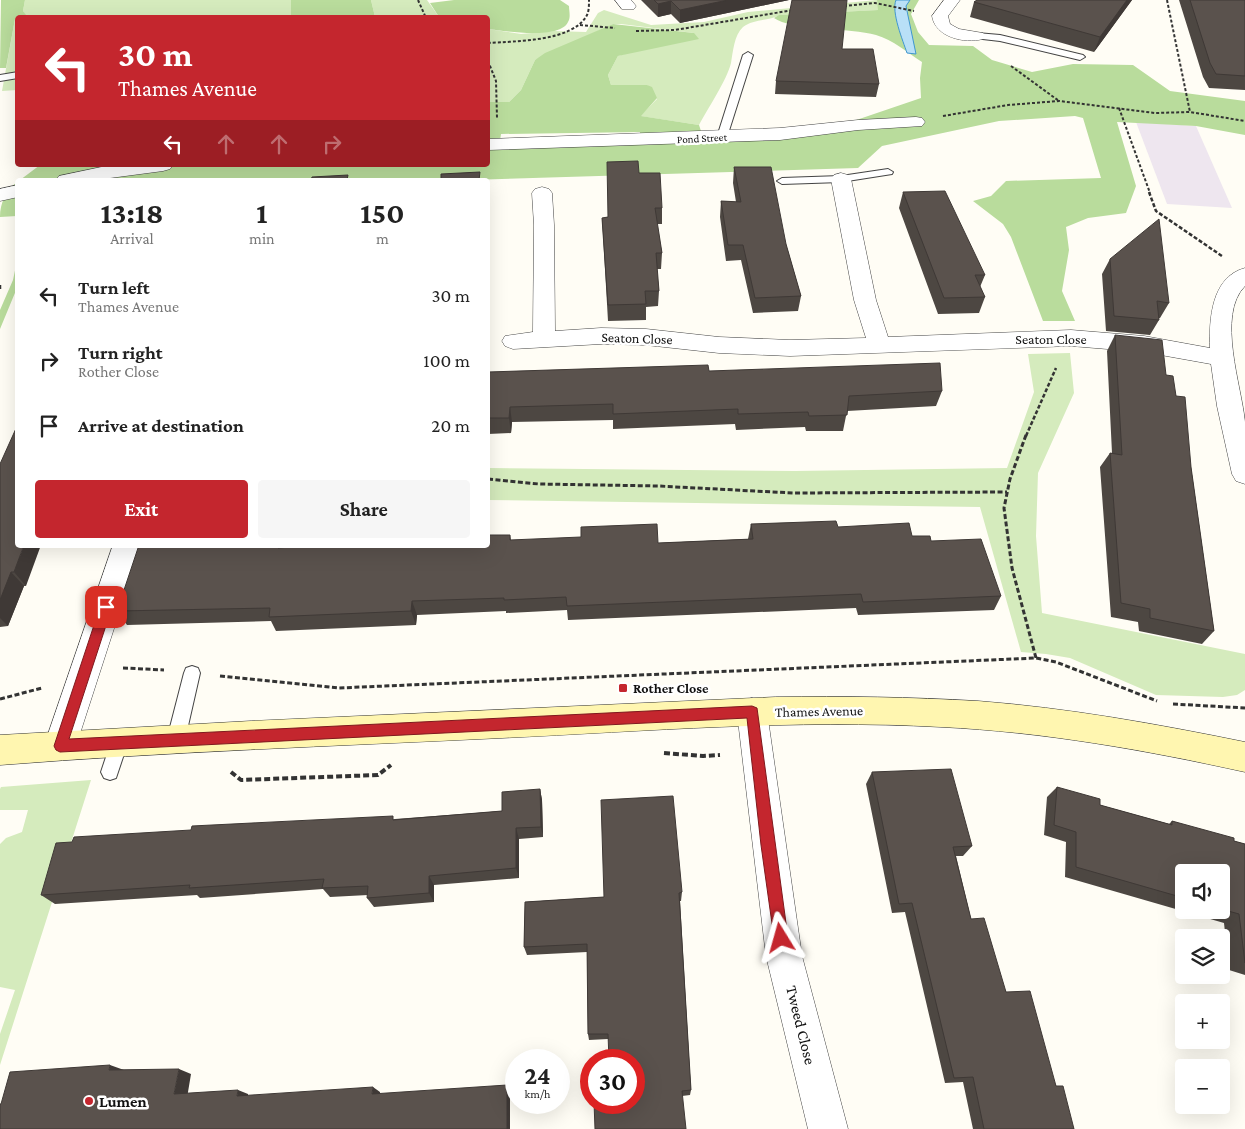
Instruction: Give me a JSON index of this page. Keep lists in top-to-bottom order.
{
  "streets": {
    "street": [
      "Pond Street",
      "Seaton Close",
      "Thames Avenue",
      "Tweed Close"
    ]
  },
  "crossings": [
    ["Thames Avenue", "Tweed Close"]
  ],
  "places": {
    "transit": ["Rother Close"],
    "other": ["Lumen"]
  },
  "page": {
    "turn": ["30 m", "Thames Avenue"],
    "eta": [
      "13:18",
      "Arrival",
      "1",
      "min",
      "150",
      "m"
    ],
    "list": [
      {
        "name": "Turn left",
        "note": "Thames Avenue",
        "value": "30 m"
      },
      {
        "name": "Turn right",
        "note": "Rother Close",
        "value": "100 m"
      },
      {
        "name": "Arrive at destination",
        "value": "20 m"
      }
    ],
    "buttons": ["Exit", "Share"],
    "map_buttons": ["+", "−"],
    "speed": "24 km/h",
    "limit": "30"
  }
}
